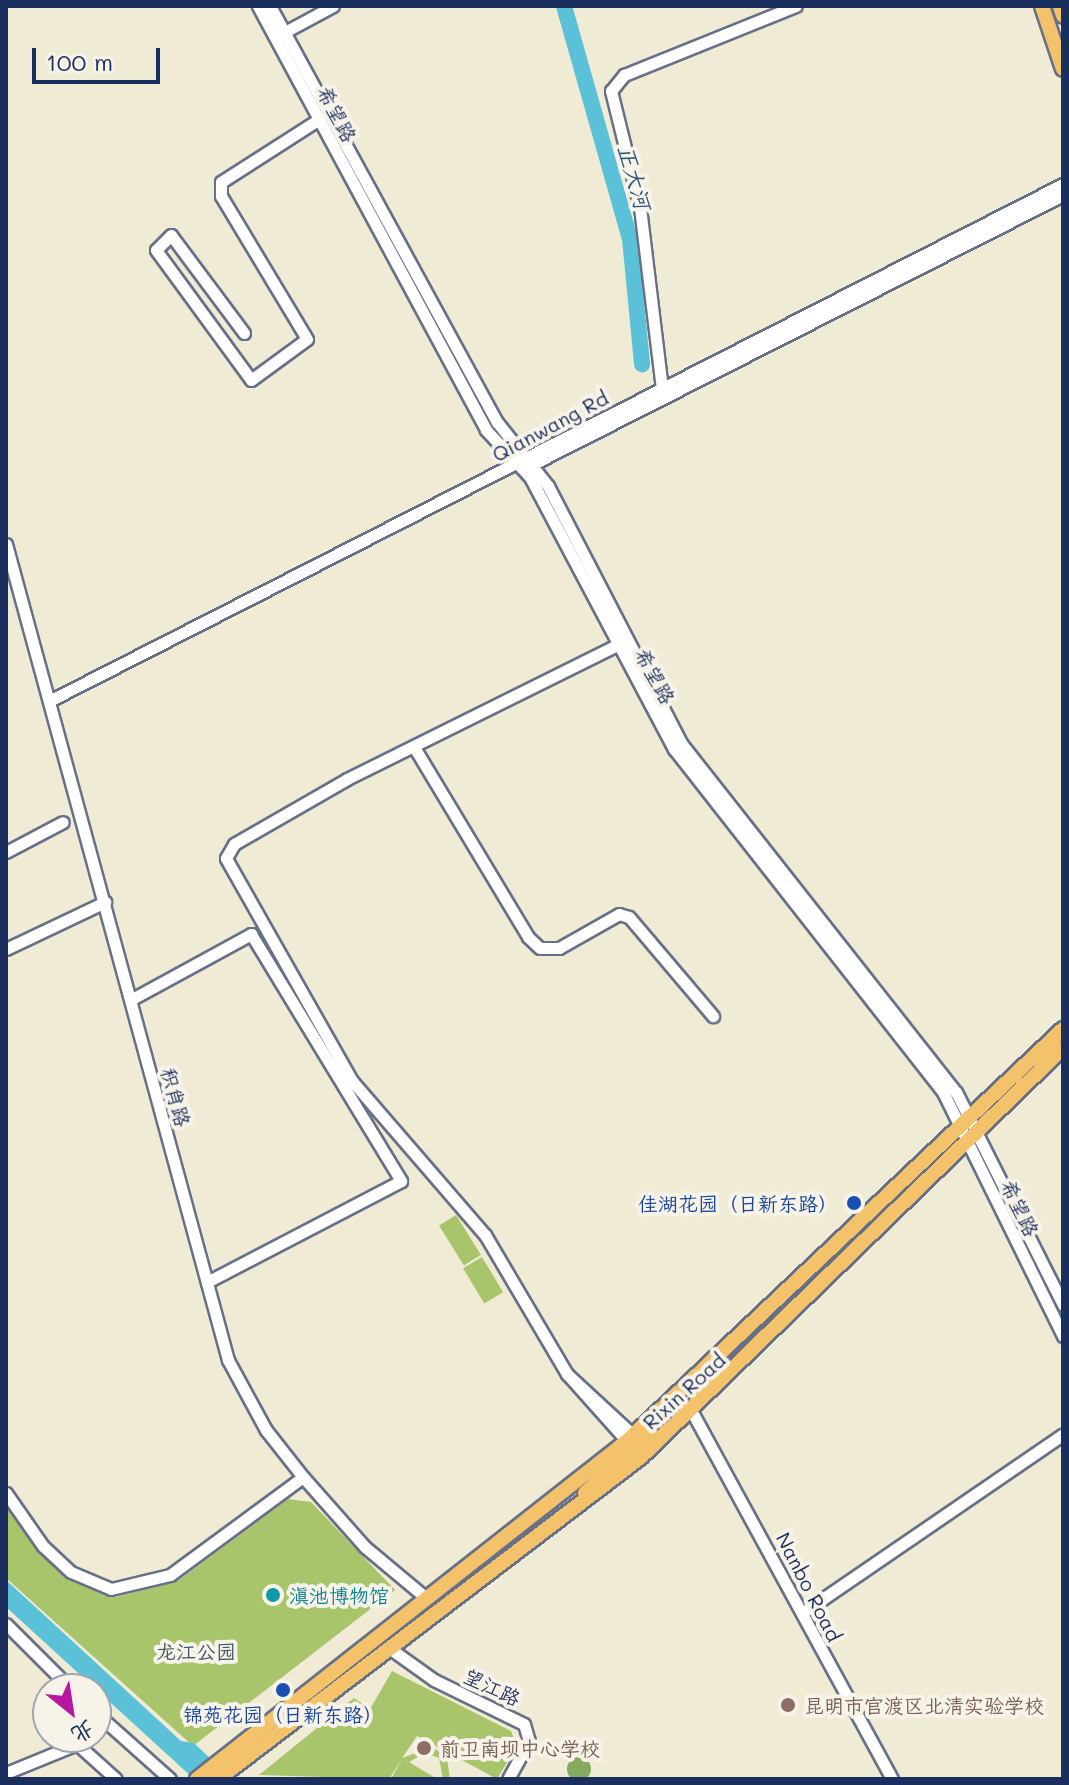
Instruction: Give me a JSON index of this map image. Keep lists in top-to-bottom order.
{
  "streets": {
    "main road": ["Rixin Road"],
    "street": [
      "希望路",
      "Qianwang Rd",
      "积肖路",
      "Nanbo Road",
      "望江路"
    ]
  },
  "crossings": [
    ["希望路", "Qianwang Rd"],
    ["希望路", "Rixin Road"],
    ["Qianwang Rd", "积肖路"],
    ["积肖路", "Rixin Road"],
    ["Rixin Road", "Nanbo Road"],
    ["Rixin Road", "望江路"]
  ],
  "water": ["正大河"],
  "parks": ["龙江公园"],
  "places": [
    "佳湖花园（日新东路）",
    "滇池博物馆",
    "锦苑花园（日新东路）",
    "昆明市官渡区北清实验学校",
    "前卫南坝中心学校"
  ],
  "scale_bar": "100 m",
  "north": "bottom right"
}
